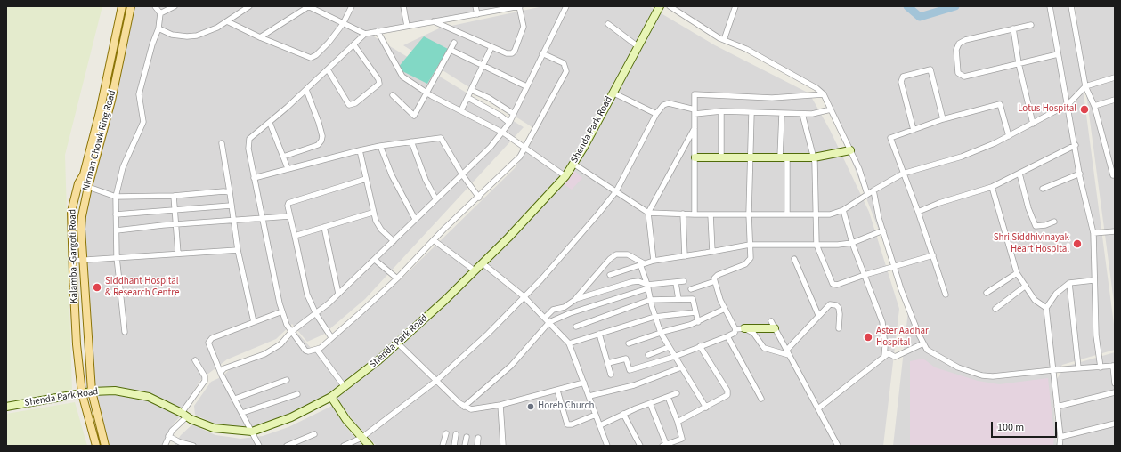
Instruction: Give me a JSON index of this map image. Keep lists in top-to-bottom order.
{
  "streets": {
    "main road": ["Shenda Park Road", "Nirman Chowk Ring Road", "Kalamba -Gargoti Road"]
  },
  "crossings": [
    ["Shenda Park Road", "Nirman Chowk Ring Road"],
    ["Shenda Park Road", "Kalamba -Gargoti Road"]
  ],
  "places": [
    "Lotus Hospital",
    "Shri Siddhivinayak Heart Hospital",
    "Siddhant Hospital & Research Centre",
    "Aster Aadhar Hospital",
    "Horeb Church"
  ],
  "scale_bar": "100 m"
}
